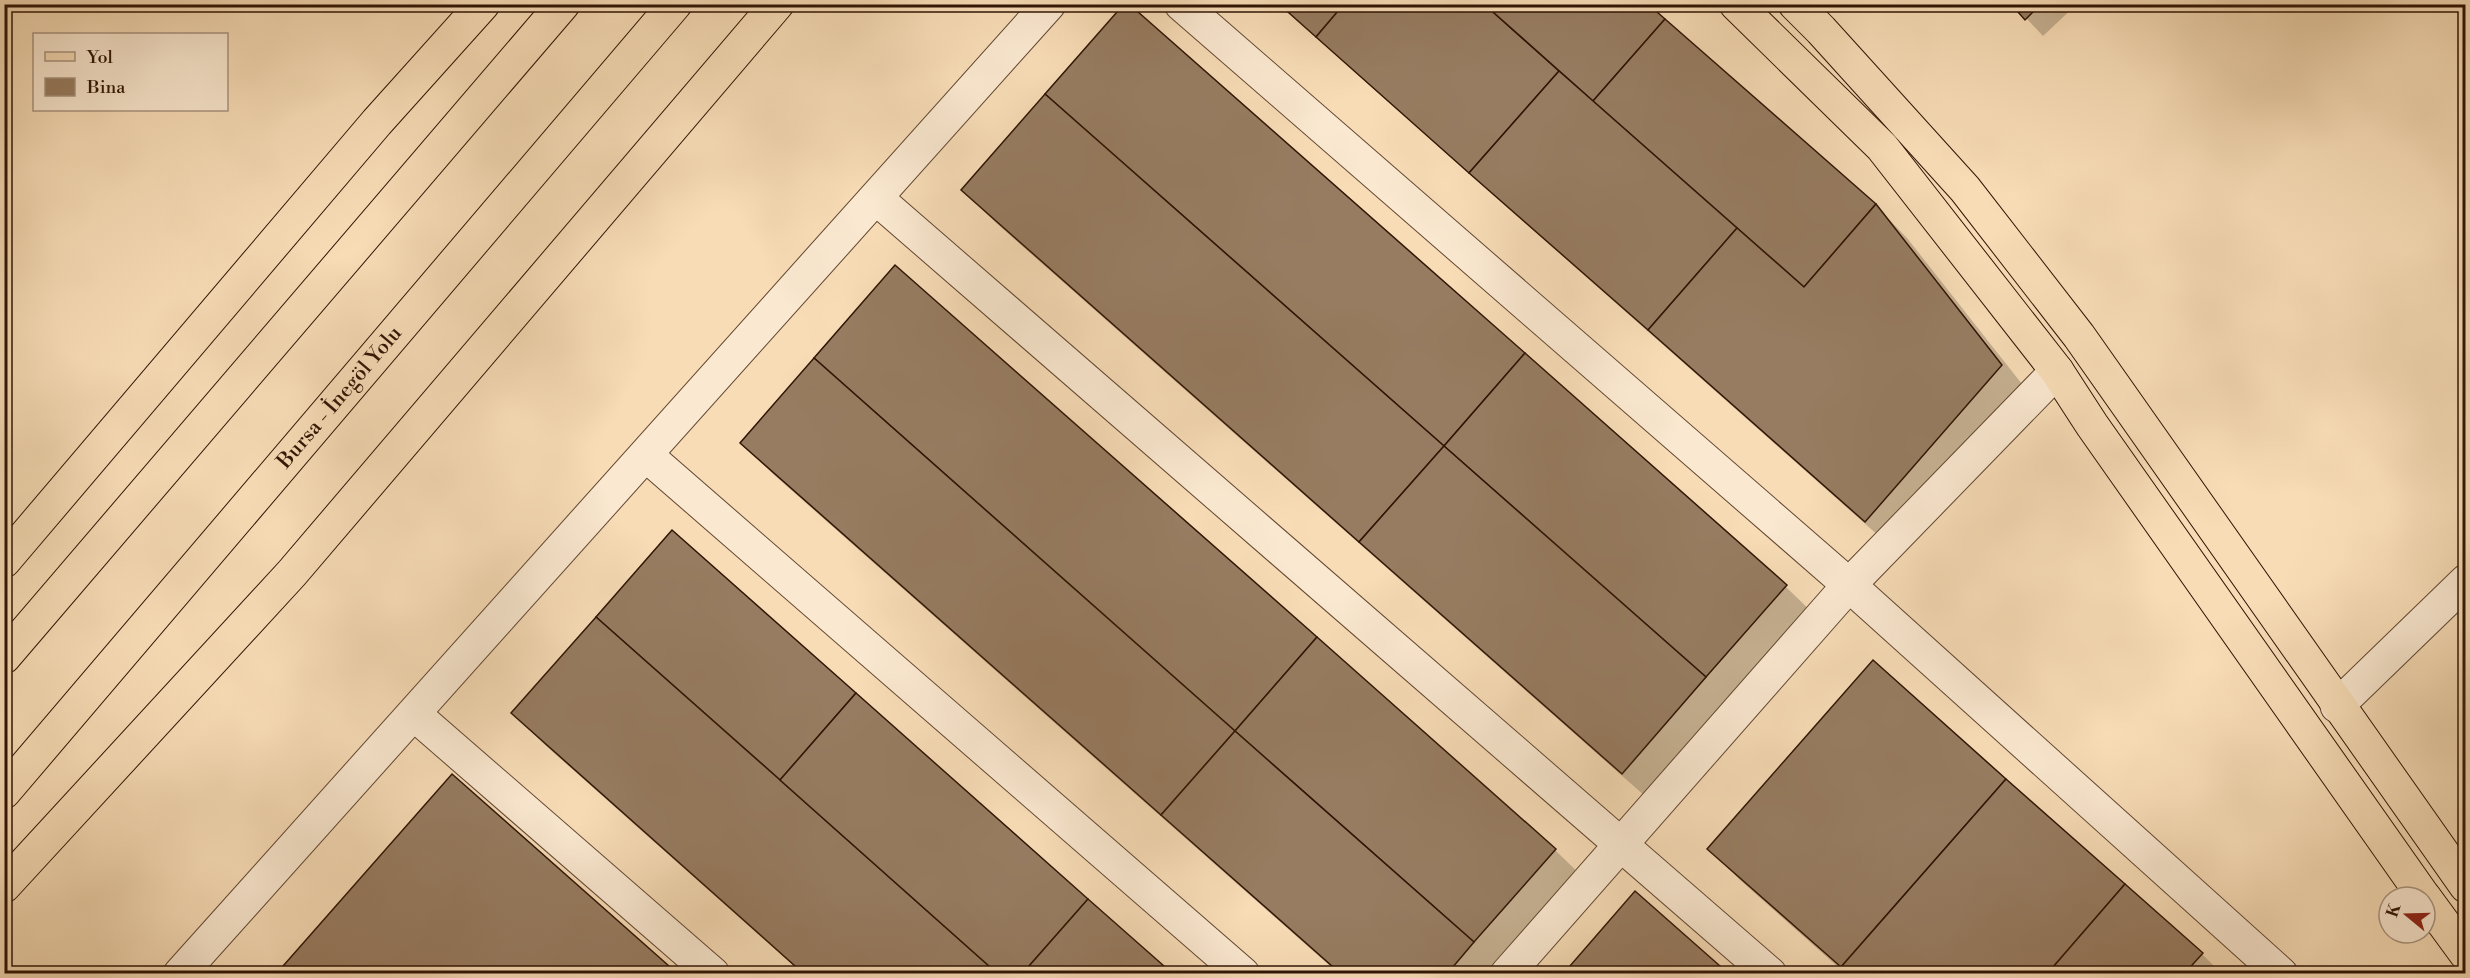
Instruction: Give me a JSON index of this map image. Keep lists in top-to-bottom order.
{
  "streets": {
    "main road": ["Bursa - İnegöl Yolu"]
  },
  "legend": ["Yol", "Bina"],
  "north": "left"
}
